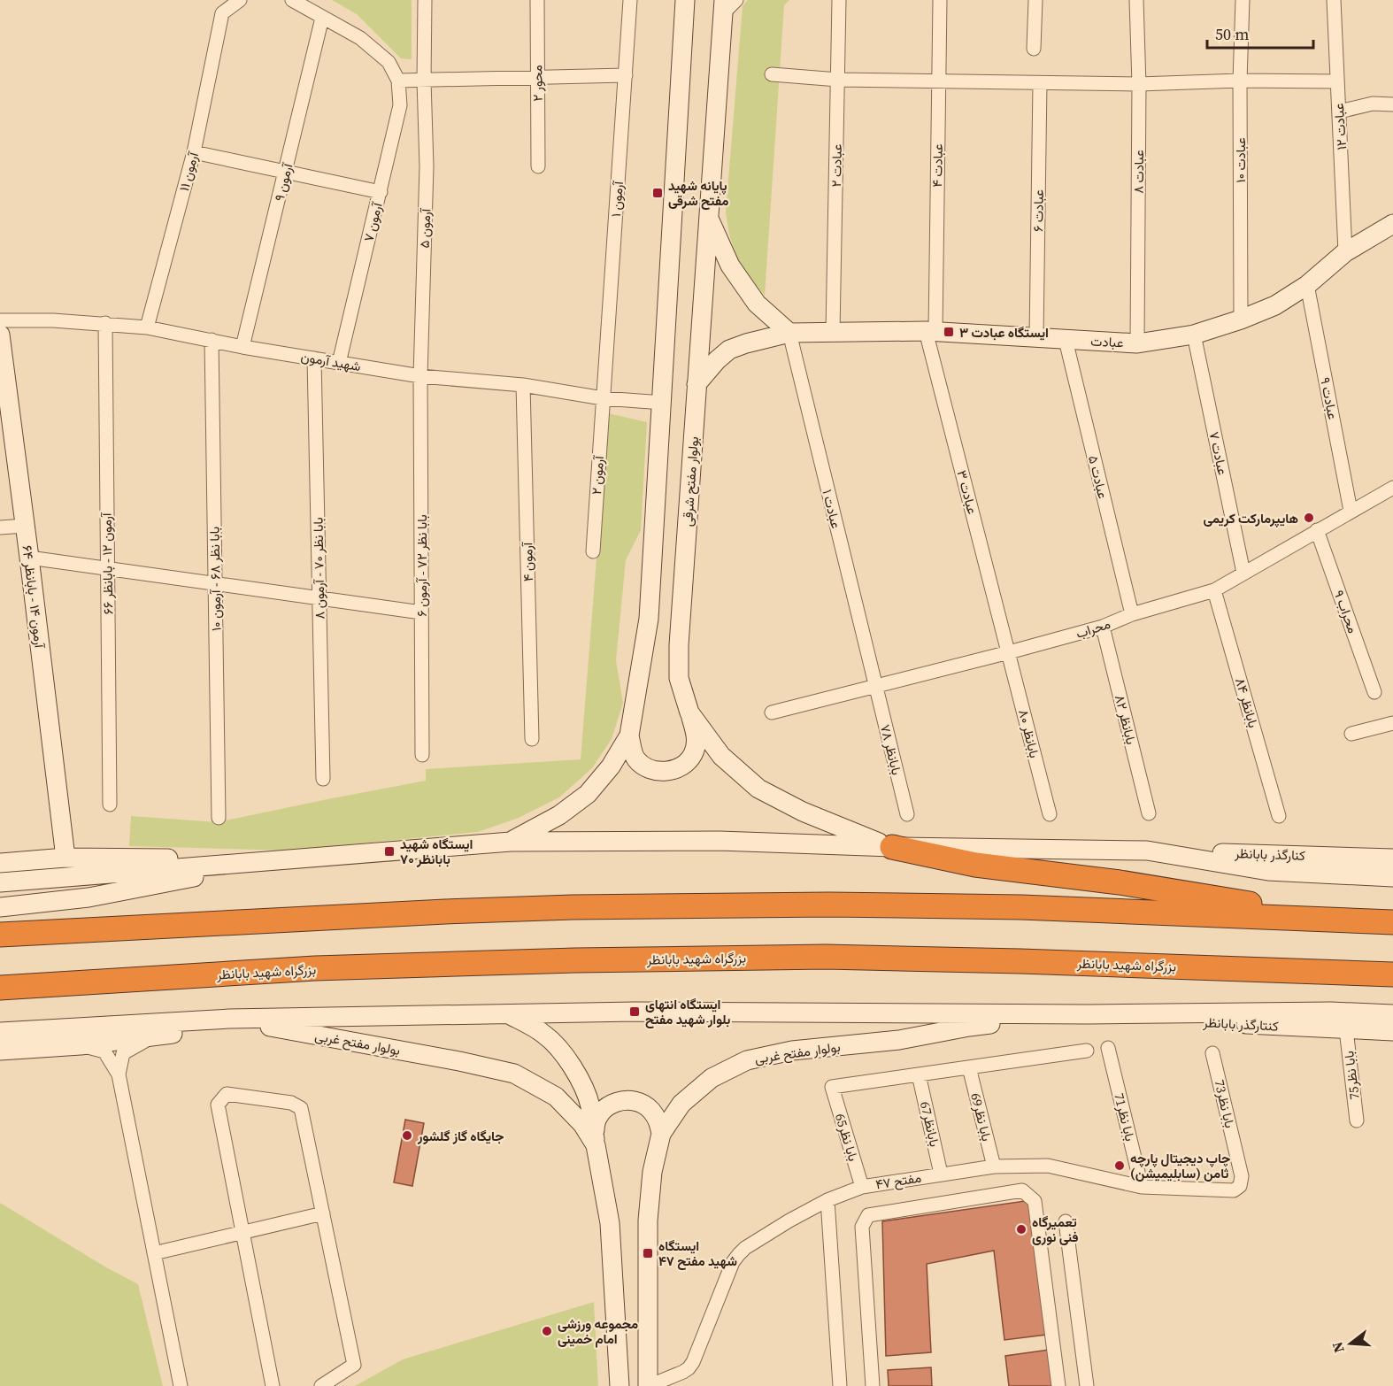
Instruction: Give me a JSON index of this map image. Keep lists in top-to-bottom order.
{
  "streets": {
    "highway": ["بزرگراه شهید بابانظر"],
    "main road": [
      "عبادت",
      "بولوار مفتح شرقی",
      "آرمون ۱۴ - بابانظر ۶۴",
      "کنارگذر بابانظر",
      "کنتارگذر بابانظر",
      "بولوار مفتح غربی"
    ],
    "street": [
      "محور ۲",
      "عبادت ۱۲",
      "عبادت ۱۰",
      "عبادت ۲",
      "عبادت ۴",
      "آرمون ۱۱",
      "عبادت ۸",
      "آرمون ۹",
      "آرمون ۱",
      "عبادت ۶",
      "آرمون ۷",
      "آرمون ۵",
      "شهید آرمون",
      "عبادت ۹",
      "عبادت ۷",
      "آرمون ۲",
      "عبادت ۵",
      "عبادت ۳",
      "عبادت ۱",
      "آرمون ۴",
      "آرمون ۱۲ - بابانظر ۶۶",
      "بابا نظر ۷۲ - آرمون ۶",
      "بابا نظر ۷۰ - آرمون ۸",
      "بابا نظر ۶۸ - آرمون ۱۰",
      "محراب ۹",
      "محراب",
      "بابانظر ۸۴",
      "بابانظر ۸۲",
      "بابانظر ۸۰",
      "بابانظر ۷۸",
      "بابا نظر75",
      "بابا نظر73",
      "بابا نظر69",
      "بابا نظر71",
      "بابانظر67",
      "بابا نظر65",
      "مفتح ۴۷"
    ]
  },
  "crossings": [
    ["عبادت ۱۲", "عبادت"],
    ["عبادت ۱۰", "عبادت"],
    ["عبادت ۲", "عبادت"],
    ["عبادت ۴", "عبادت"],
    ["عبادت ۴", "عبادت ۳"],
    ["آرمون ۱۱", "شهید آرمون"],
    ["عبادت ۸", "عبادت"],
    ["آرمون ۹", "شهید آرمون"],
    ["آرمون ۱", "شهید آرمون"],
    ["آرمون ۱", "آرمون ۲"],
    ["عبادت ۶", "عبادت"],
    ["آرمون ۷", "شهید آرمون"],
    ["آرمون ۵", "شهید آرمون"],
    ["آرمون ۵", "بابا نظر ۷۲ - آرمون ۶"],
    ["عبادت", "عبادت ۹"],
    ["عبادت", "عبادت ۷"],
    ["عبادت", "عبادت ۵"],
    ["عبادت", "بولوار مفتح شرقی"],
    ["عبادت", "عبادت ۳"],
    ["عبادت", "عبادت ۱"],
    ["شهید آرمون", "آرمون ۲"],
    ["شهید آرمون", "آرمون ۴"],
    ["شهید آرمون", "آرمون ۱۲ - بابانظر ۶۶"],
    ["شهید آرمون", "بابا نظر ۷۲ - آرمون ۶"],
    ["شهید آرمون", "بابا نظر ۷۰ - آرمون ۸"],
    ["شهید آرمون", "بابا نظر ۶۸ - آرمون ۱۰"],
    ["عبادت ۹", "محراب"],
    ["عبادت ۷", "محراب"],
    ["عبادت ۵", "محراب"],
    ["عبادت ۳", "محراب"],
    ["عبادت ۳", "بابانظر ۸۰"],
    ["عبادت ۱", "محراب"],
    ["عبادت ۱", "بابانظر ۷۸"],
    ["محراب ۹", "محراب"],
    ["محراب", "بابانظر ۸۴"],
    ["محراب", "بابانظر ۸۲"],
    ["محراب", "بابانظر ۸۰"],
    ["محراب", "بابانظر ۷۸"],
    ["کنتارگذر بابانظر", "بولوار مفتح غربی"],
    ["کنتارگذر بابانظر", "بابا نظر75"],
    ["بولوار مفتح غربی", "مفتح ۴۷"],
    ["بابا نظر73", "مفتح ۴۷"],
    ["بابا نظر69", "مفتح ۴۷"],
    ["بابا نظر71", "مفتح ۴۷"],
    ["بابانظر67", "بابا نظر65"],
    ["بابانظر67", "مفتح ۴۷"],
    ["بابا نظر65", "مفتح ۴۷"]
  ],
  "places": {
    "transit": [
      "پایانه شهید مفتح شرقی",
      "ایستگاه عبادت ۳",
      "ایستگاه شهید بابانظر ۷۰",
      "ایستگاه انتهای بلوار شهید مفتح",
      "ایستگاه شهید مفتح ۴۷"
    ],
    "other": [
      "هایپرمارکت کریمی",
      "جایگاه گاز گلشور",
      "چاپ دیجیتال پارچه ثامن (سابلیمیشن)",
      "تعمیرگاه فنی نوری",
      "مجموعه ورزشی امام خمینی"
    ]
  },
  "scale_bar": "50 m",
  "north": "left"
}
